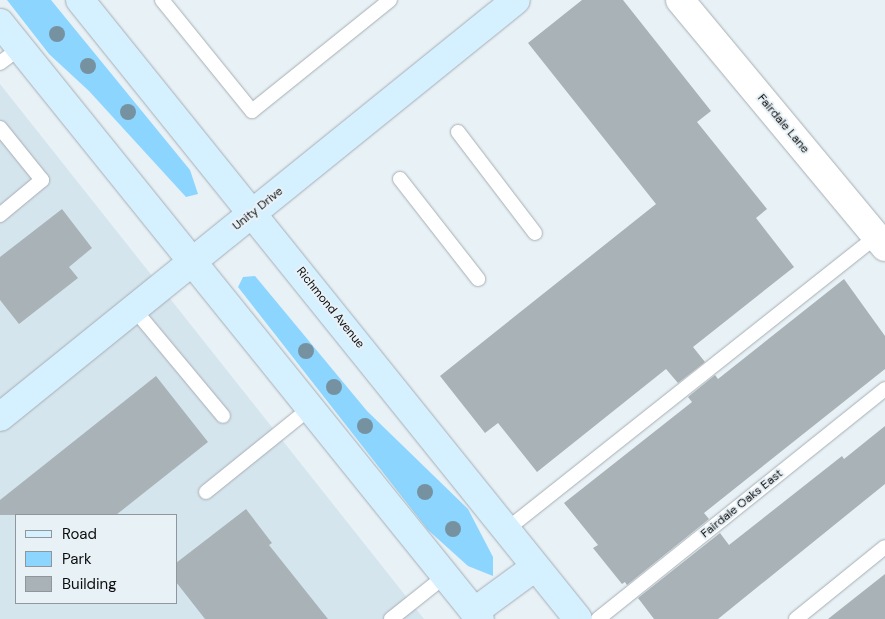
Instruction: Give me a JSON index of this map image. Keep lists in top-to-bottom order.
{
  "streets": {
    "main road": ["Unity Drive", "Richmond Avenue"],
    "street": ["Fairdale Lane"],
    "lane": ["Fairdale Oaks East"]
  },
  "crossings": [
    ["Unity Drive", "Richmond Avenue"]
  ],
  "legend": ["Road", "Park", "Building"]
}
